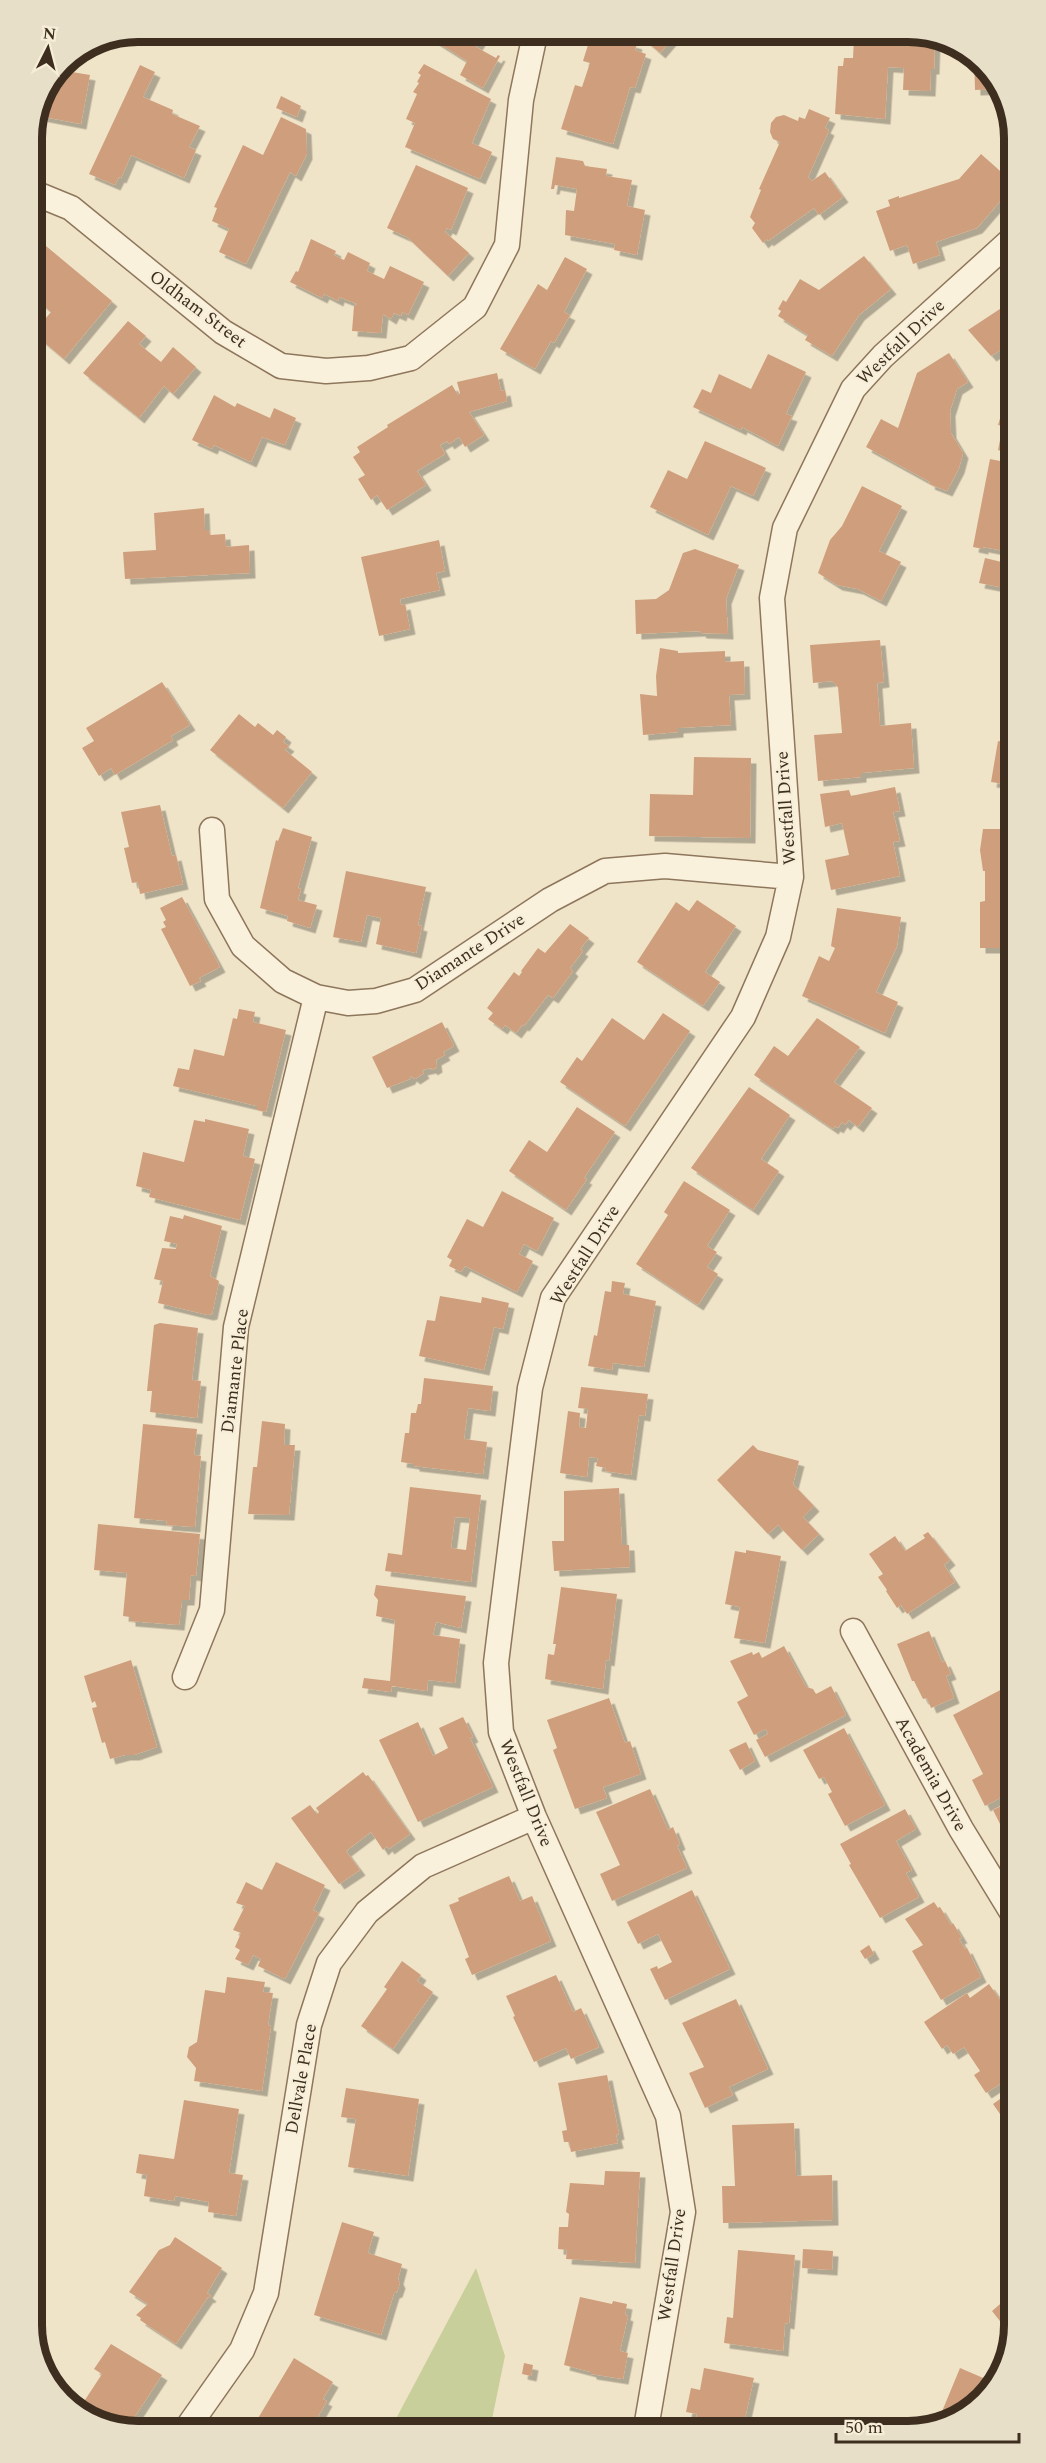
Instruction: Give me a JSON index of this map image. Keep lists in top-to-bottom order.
{
  "streets": {
    "street": [
      "Oldham Street",
      "Westfall Drive",
      "Diamante Drive",
      "Diamante Place",
      "Academia Drive",
      "Dellvale Place"
    ]
  },
  "crossings": [
    ["Westfall Drive", "Diamante Drive"],
    ["Westfall Drive", "Dellvale Place"],
    ["Diamante Drive", "Diamante Place"]
  ],
  "scale_bar": "50 m",
  "north": "top"
}
